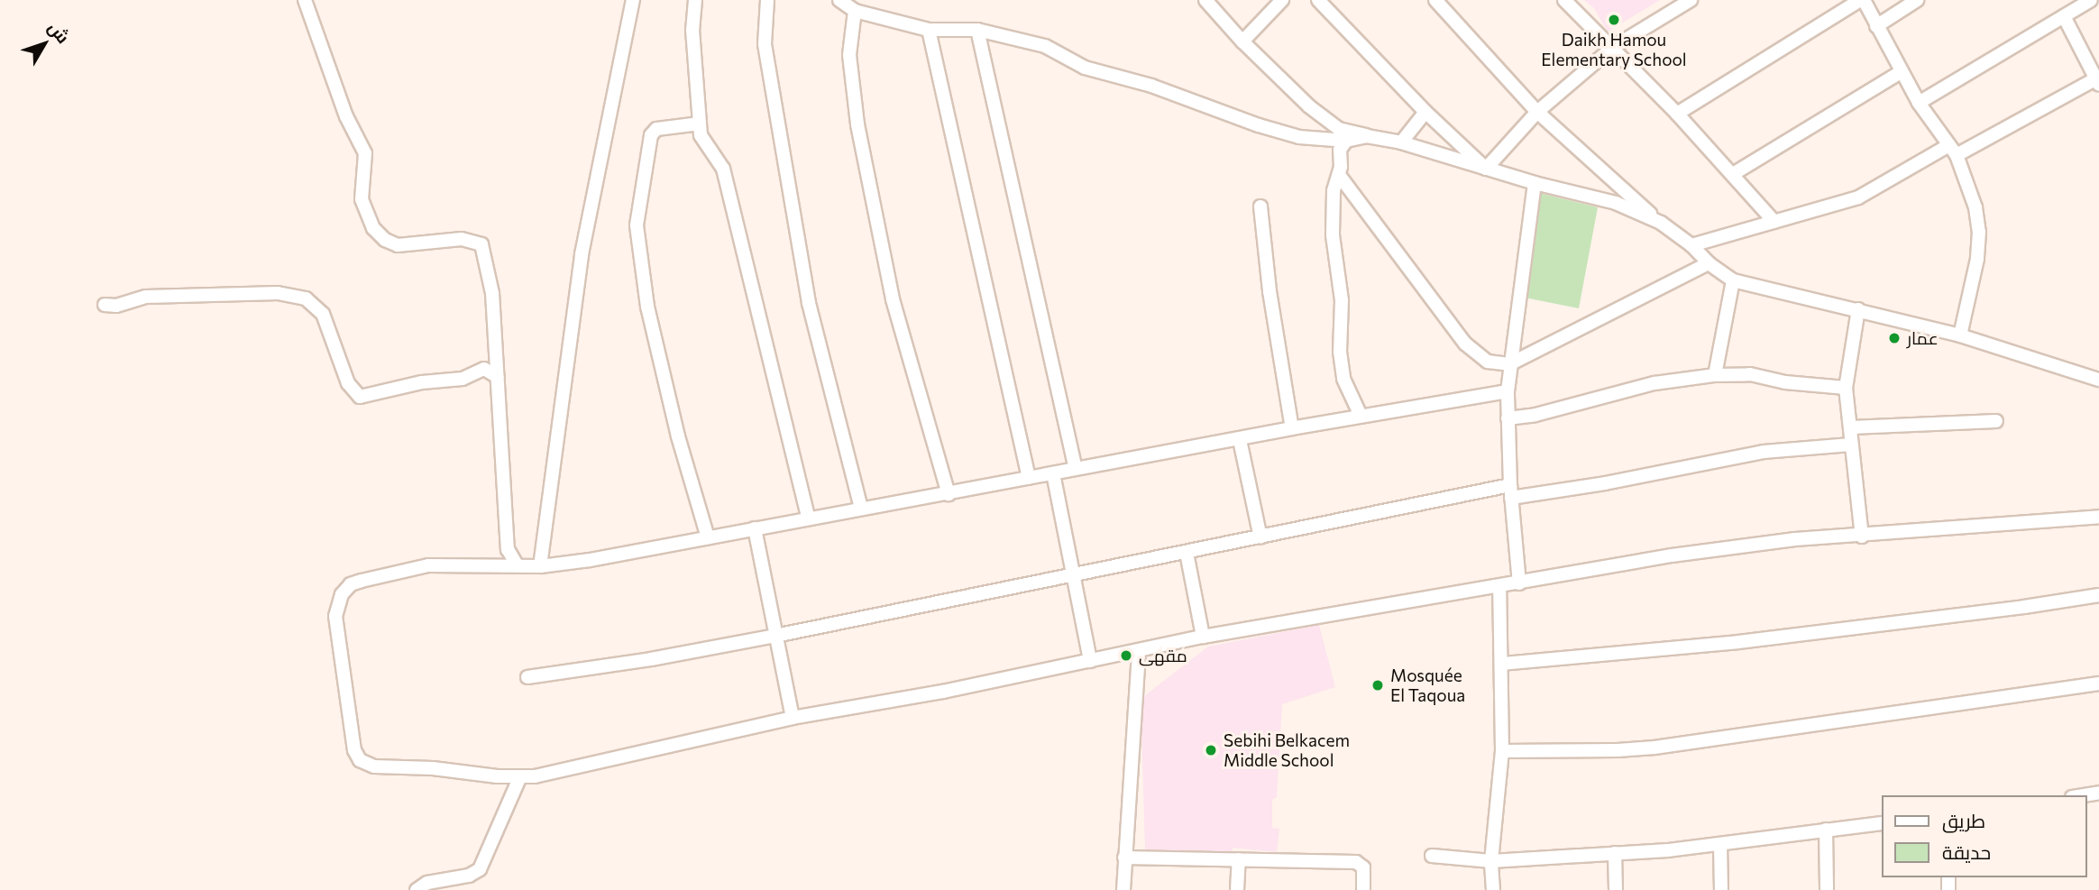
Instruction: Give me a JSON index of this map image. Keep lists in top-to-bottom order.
{
  "places": [
    "Daikh Hamou Elementary School",
    "عمار",
    "مقهى",
    "Mosquée El Taqoua",
    "Sebihi Belkacem Middle School"
  ],
  "legend": ["طريق", "حديقة"],
  "north": "top right"
}
